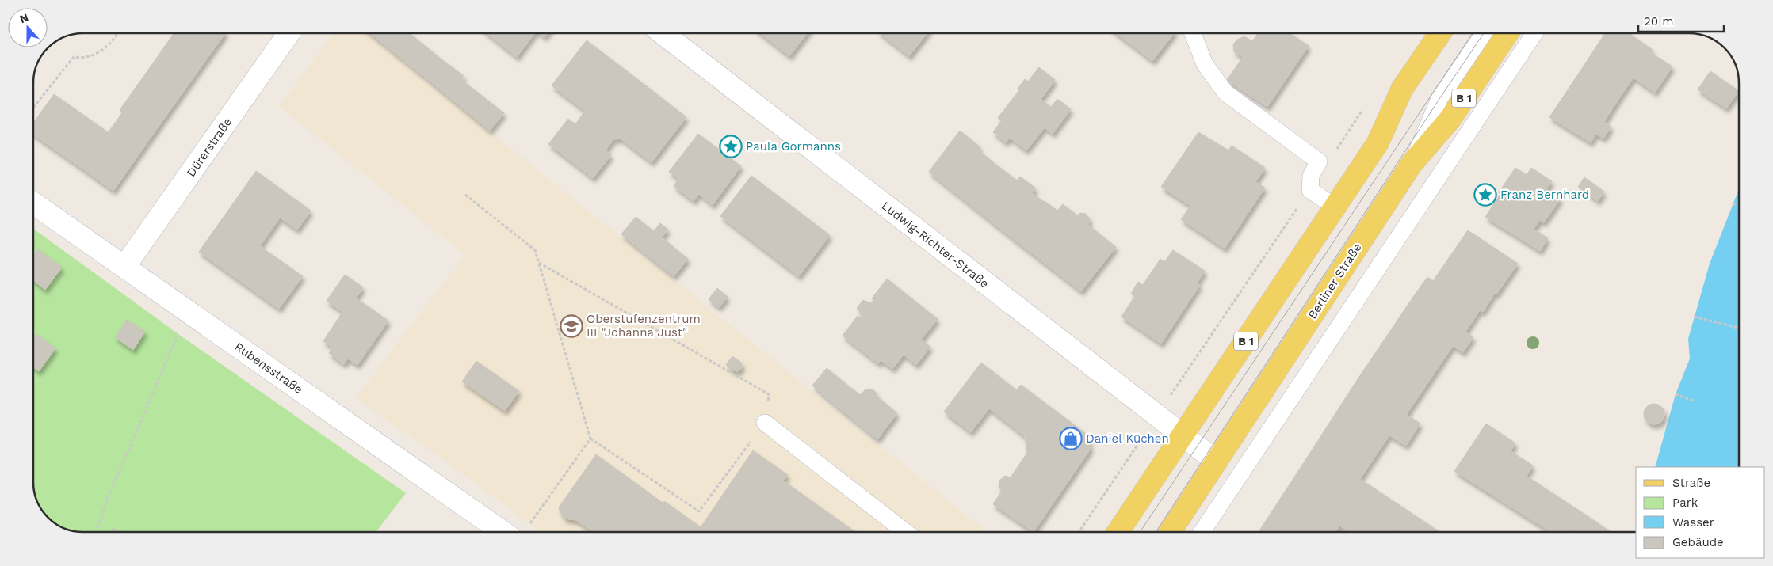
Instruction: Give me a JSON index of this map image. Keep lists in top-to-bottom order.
{
  "streets": {
    "main road": ["B 1", "Berliner Straße"],
    "street": ["Dürerstraße", "Ludwig-Richter-Straße", "Rubensstraße"]
  },
  "crossings": [
    ["B 1", "Ludwig-Richter-Straße"],
    ["Dürerstraße", "Rubensstraße"],
    ["Ludwig-Richter-Straße", "Berliner Straße"]
  ],
  "places": {
    "place": ["Paula Gormanns", "Franz Bernhard"],
    "school or university": ["Oberstufenzentrum III \"Johanna Just\""],
    "shop": ["Daniel Küchen"]
  },
  "legend": [
    "Straße",
    "Park",
    "Wasser",
    "Gebäude"
  ],
  "scale_bar": "20 m",
  "north": "top"
}
